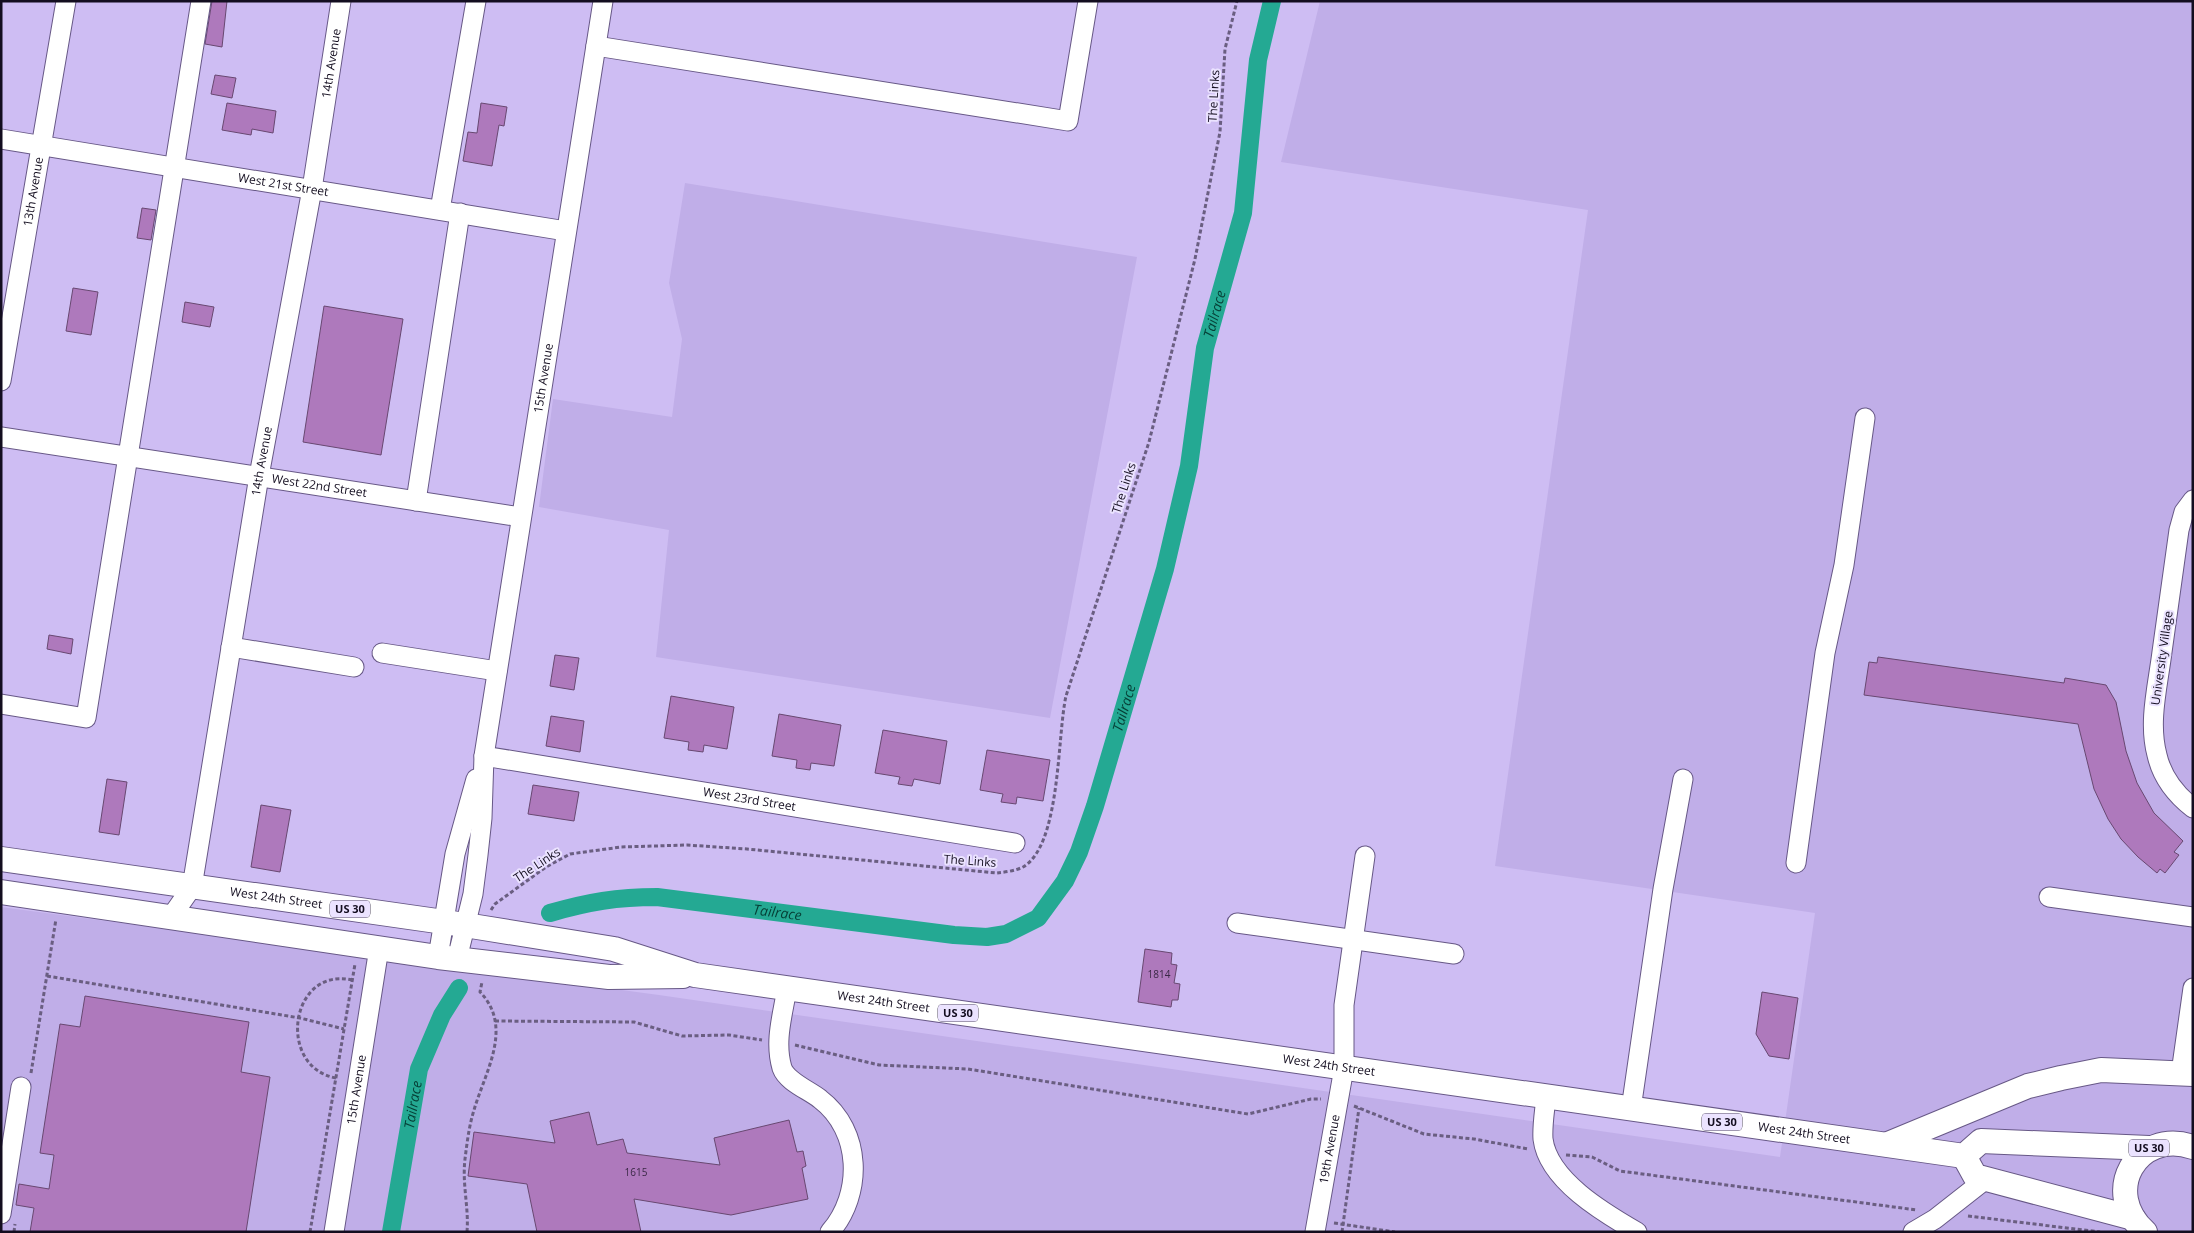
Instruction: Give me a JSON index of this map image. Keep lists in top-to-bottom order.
{
  "streets": {
    "main road": ["West 24th Street", "US 30"],
    "street": [
      "14th Avenue",
      "West 21st Street",
      "13th Avenue",
      "15th Avenue",
      "West 22nd Street",
      "University Village",
      "West 23rd Street",
      "19th Avenue"
    ],
    "path": ["The Links"]
  },
  "crossings": [
    ["14th Avenue", "West 21st Street"],
    ["14th Avenue", "West 22nd Street"],
    ["14th Avenue", "West 24th Street"],
    ["The Links", "15th Avenue"],
    ["The Links", "West 24th Street"],
    ["West 21st Street", "13th Avenue"],
    ["West 21st Street", "15th Avenue"],
    ["15th Avenue", "West 22nd Street"],
    ["15th Avenue", "West 23rd Street"],
    ["15th Avenue", "West 24th Street"],
    ["West 24th Street", "US 30"],
    ["West 24th Street", "19th Avenue"]
  ],
  "water": ["Tailrace"],
  "house_numbers": ["1814", "1615"]
}
